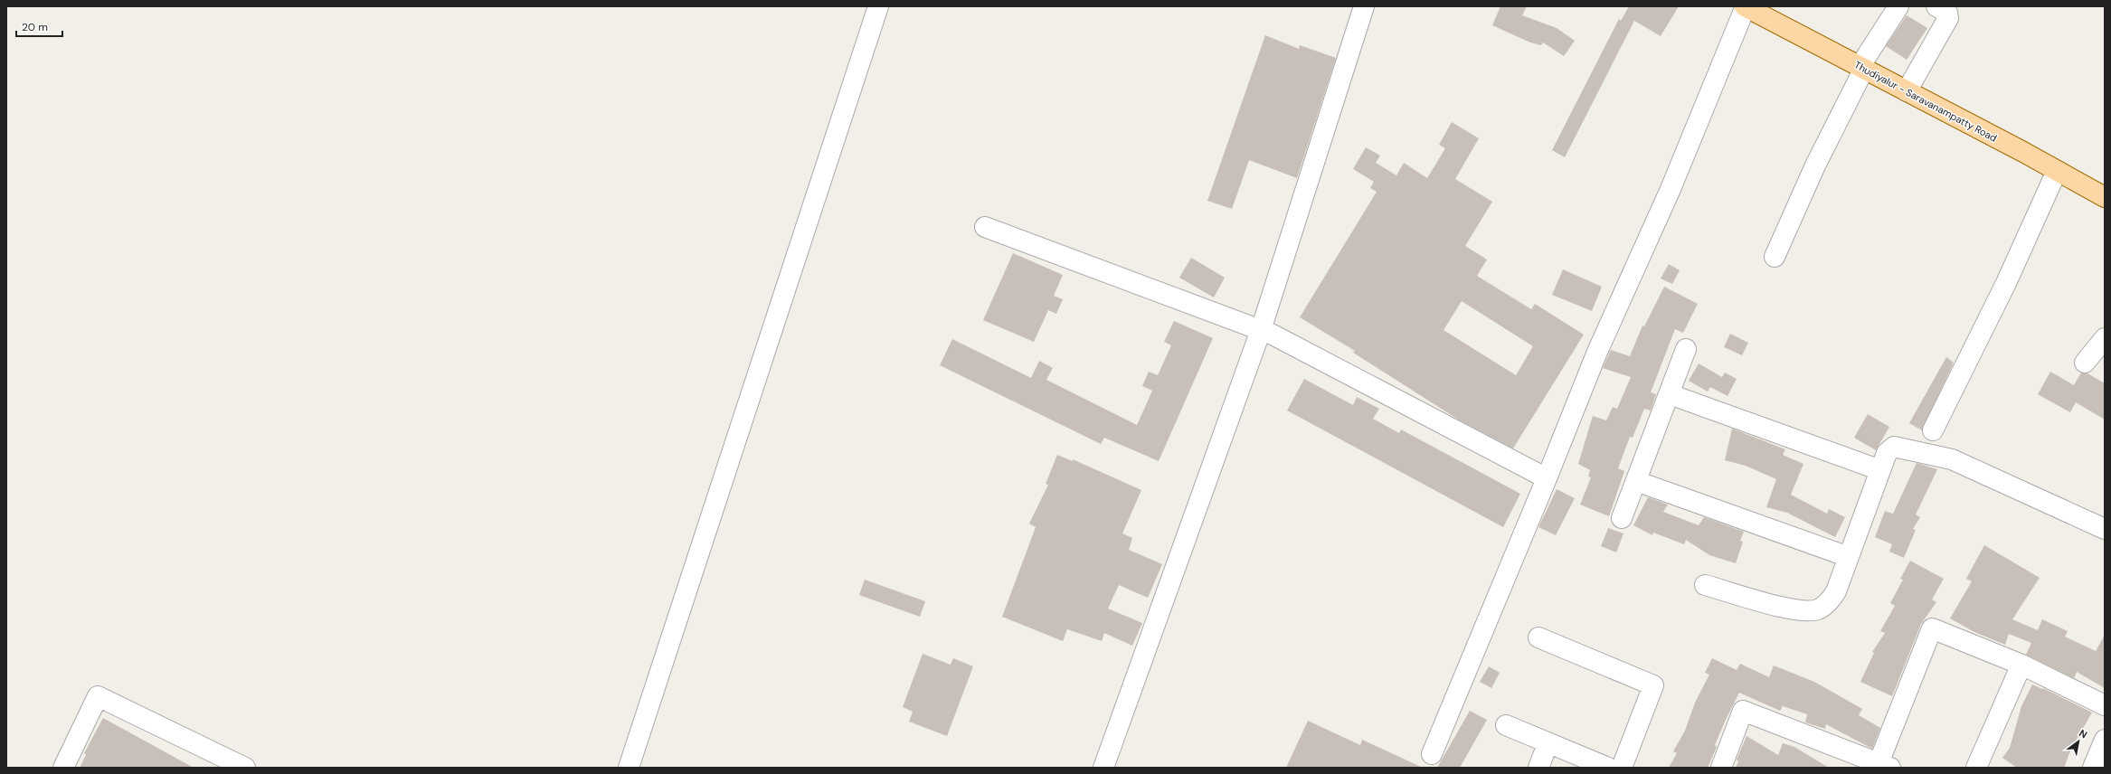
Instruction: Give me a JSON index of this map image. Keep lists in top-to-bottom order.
{
  "streets": {
    "main road": ["Thudiyalur - Saravanampatty Road"]
  },
  "scale_bar": "20 m",
  "north": "top right"
}
